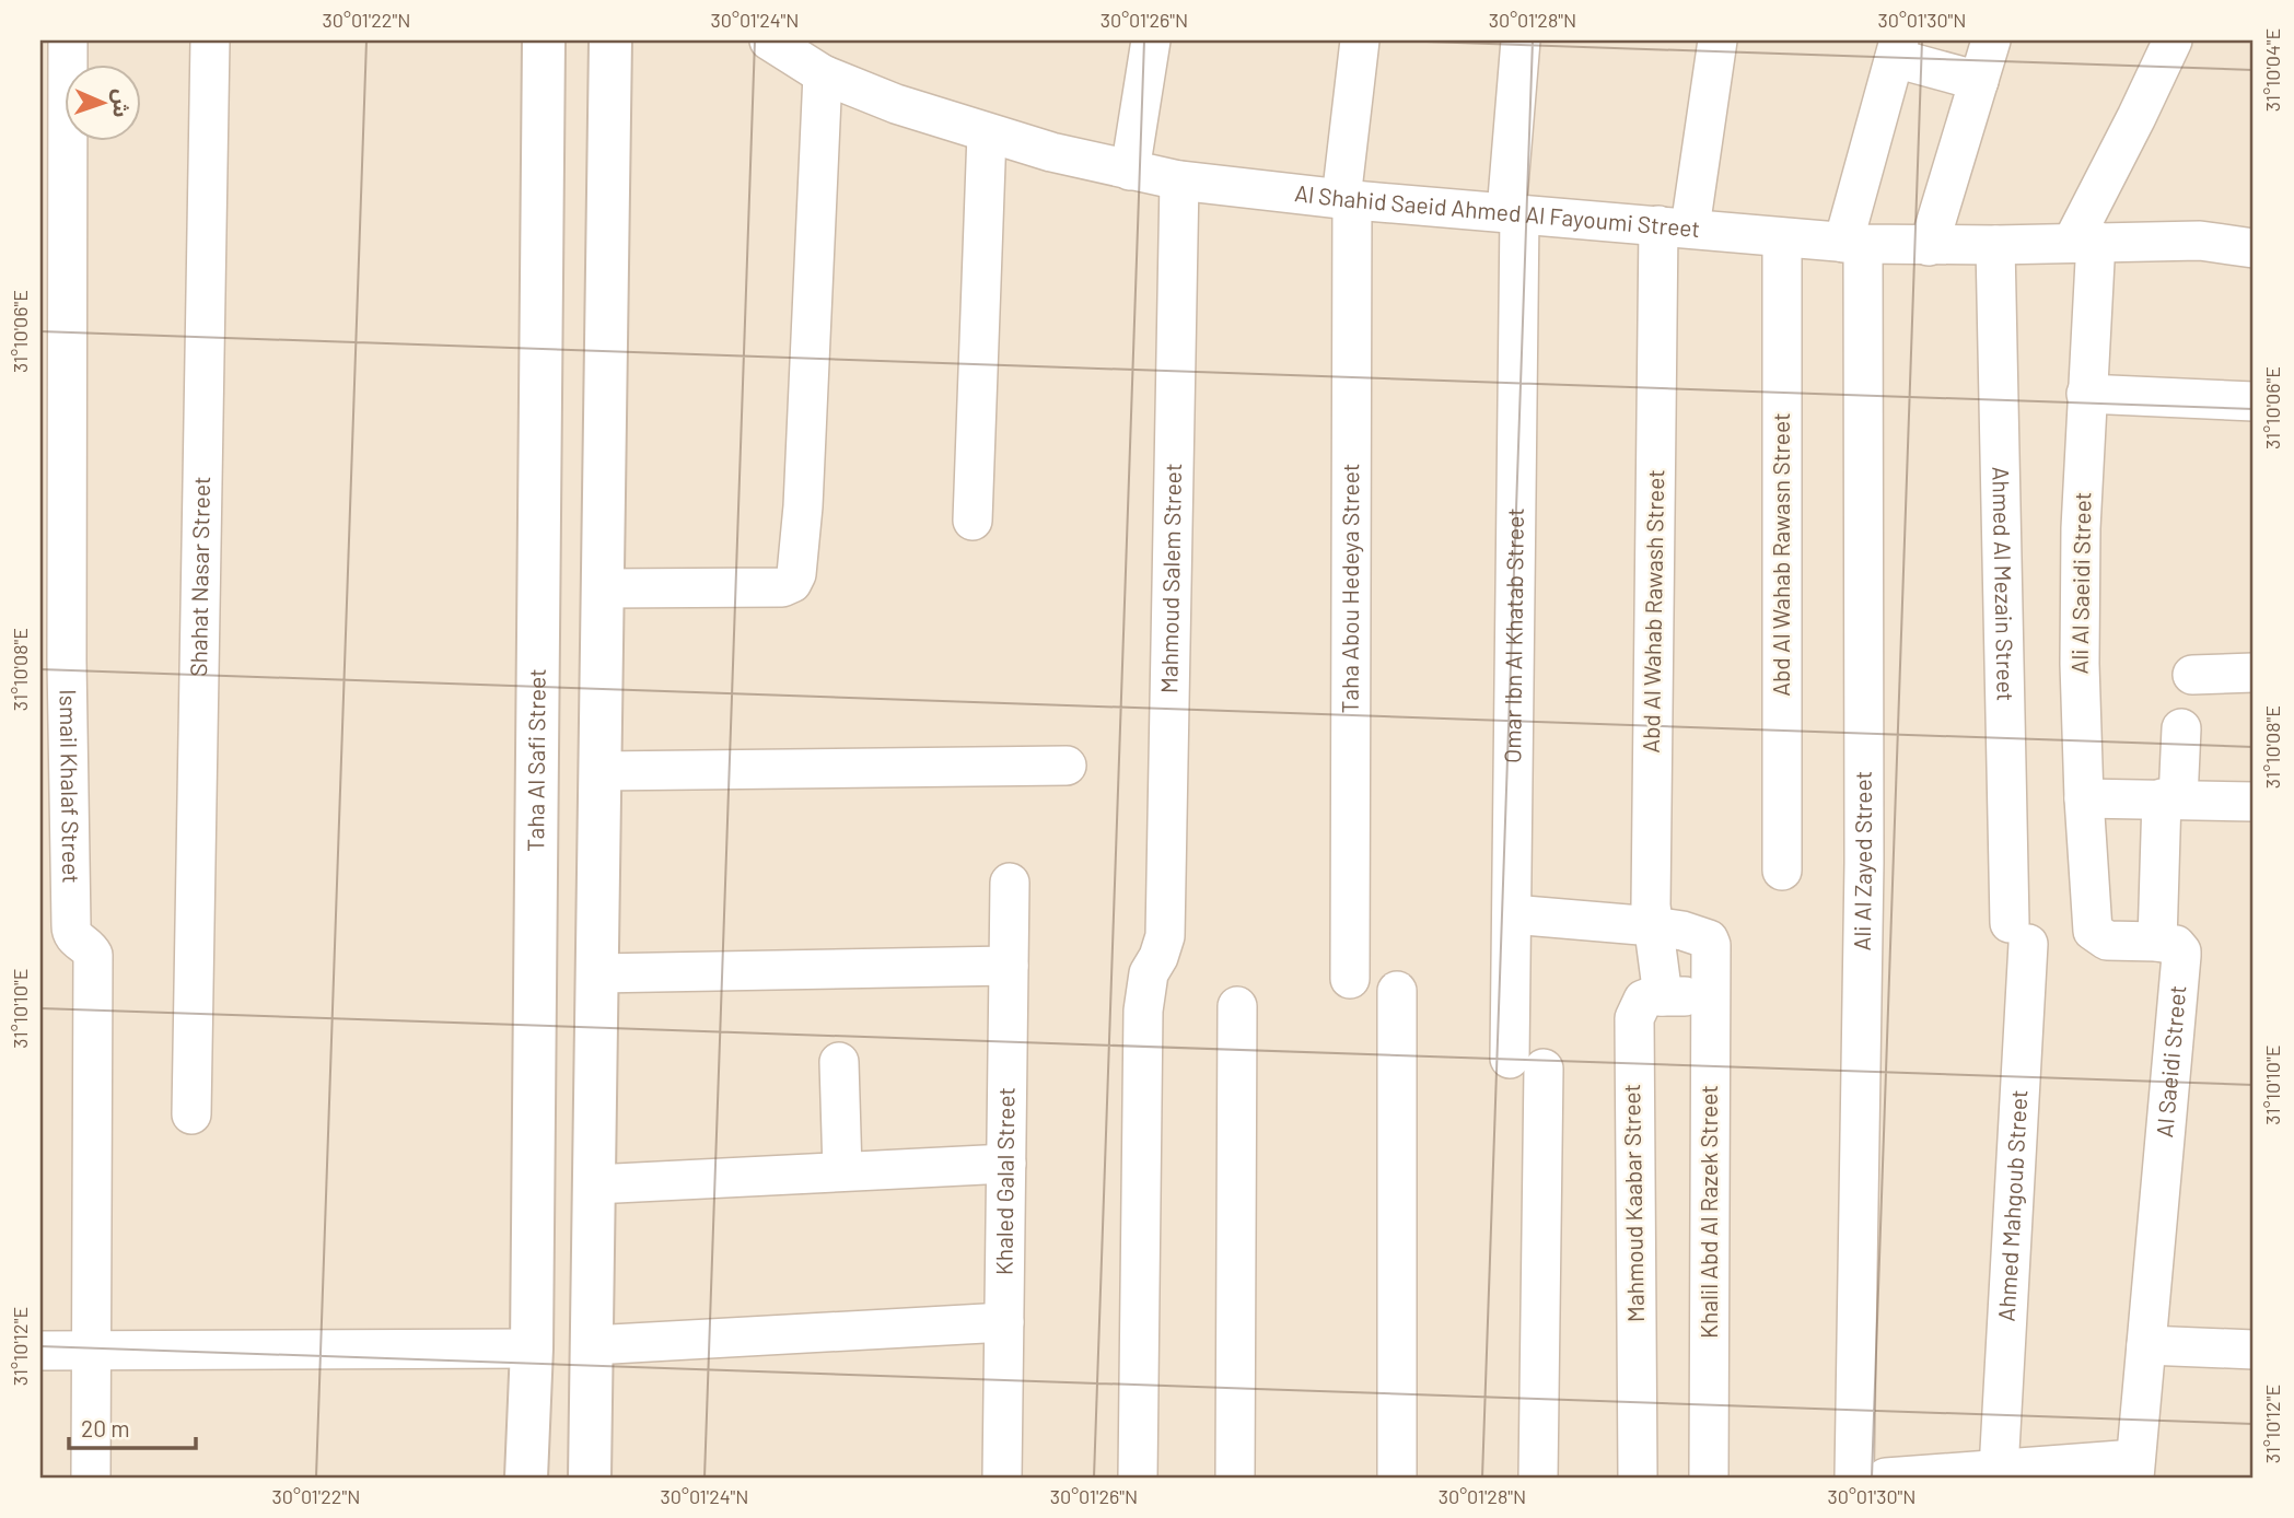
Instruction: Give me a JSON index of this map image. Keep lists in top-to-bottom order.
{
  "streets": {
    "street": [
      "Al Shahid Saeid Ahmed Al Fayoumi Street",
      "Abd Al Wahab Rawasn Street",
      "Shahat Nasar Street",
      "Mahmoud Salem Street",
      "Ali Al Saeidi Street",
      "Ahmed Al Mezain Street",
      "Taha Abou Hedeya Street",
      "Abd Al Wahab Rawash Street",
      "Omar Ibn Al Khatab Street",
      "Taha Al Safi Street",
      "Ismail Khalaf Street",
      "Ali Al Zayed Street",
      "Al Saeidi Street",
      "Khaled Galal Street",
      "Mahmoud Kaabar Street",
      "Ahmed Mahgoub Street",
      "Khalil Abd Al Razek Street"
    ]
  },
  "crossings": [
    ["Al Shahid Saeid Ahmed Al Fayoumi Street", "Abd Al Wahab Rawasn Street"],
    ["Al Shahid Saeid Ahmed Al Fayoumi Street", "Mahmoud Salem Street"],
    ["Al Shahid Saeid Ahmed Al Fayoumi Street", "Ali Al Saeidi Street"],
    ["Al Shahid Saeid Ahmed Al Fayoumi Street", "Ahmed Al Mezain Street"],
    ["Al Shahid Saeid Ahmed Al Fayoumi Street", "Taha Abou Hedeya Street"],
    ["Al Shahid Saeid Ahmed Al Fayoumi Street", "Abd Al Wahab Rawash Street"],
    ["Al Shahid Saeid Ahmed Al Fayoumi Street", "Omar Ibn Al Khatab Street"],
    ["Al Shahid Saeid Ahmed Al Fayoumi Street", "Ali Al Zayed Street"],
    ["Ali Al Saeidi Street", "Al Saeidi Street"],
    ["Ahmed Al Mezain Street", "Ahmed Mahgoub Street"],
    ["Abd Al Wahab Rawash Street", "Mahmoud Kaabar Street"],
    ["Abd Al Wahab Rawash Street", "Khalil Abd Al Razek Street"]
  ],
  "scale_bar": "20 m",
  "north": "right",
  "coordinates": [
    "30°01'22\"N",
    "30°01'24\"N",
    "30°01'26\"N",
    "30°01'28\"N",
    "30°01'30\"N",
    "31°10'04\"E",
    "31°10'06\"E",
    "31°10'08\"E",
    "31°10'10\"E",
    "31°10'12\"E"
  ]
}
